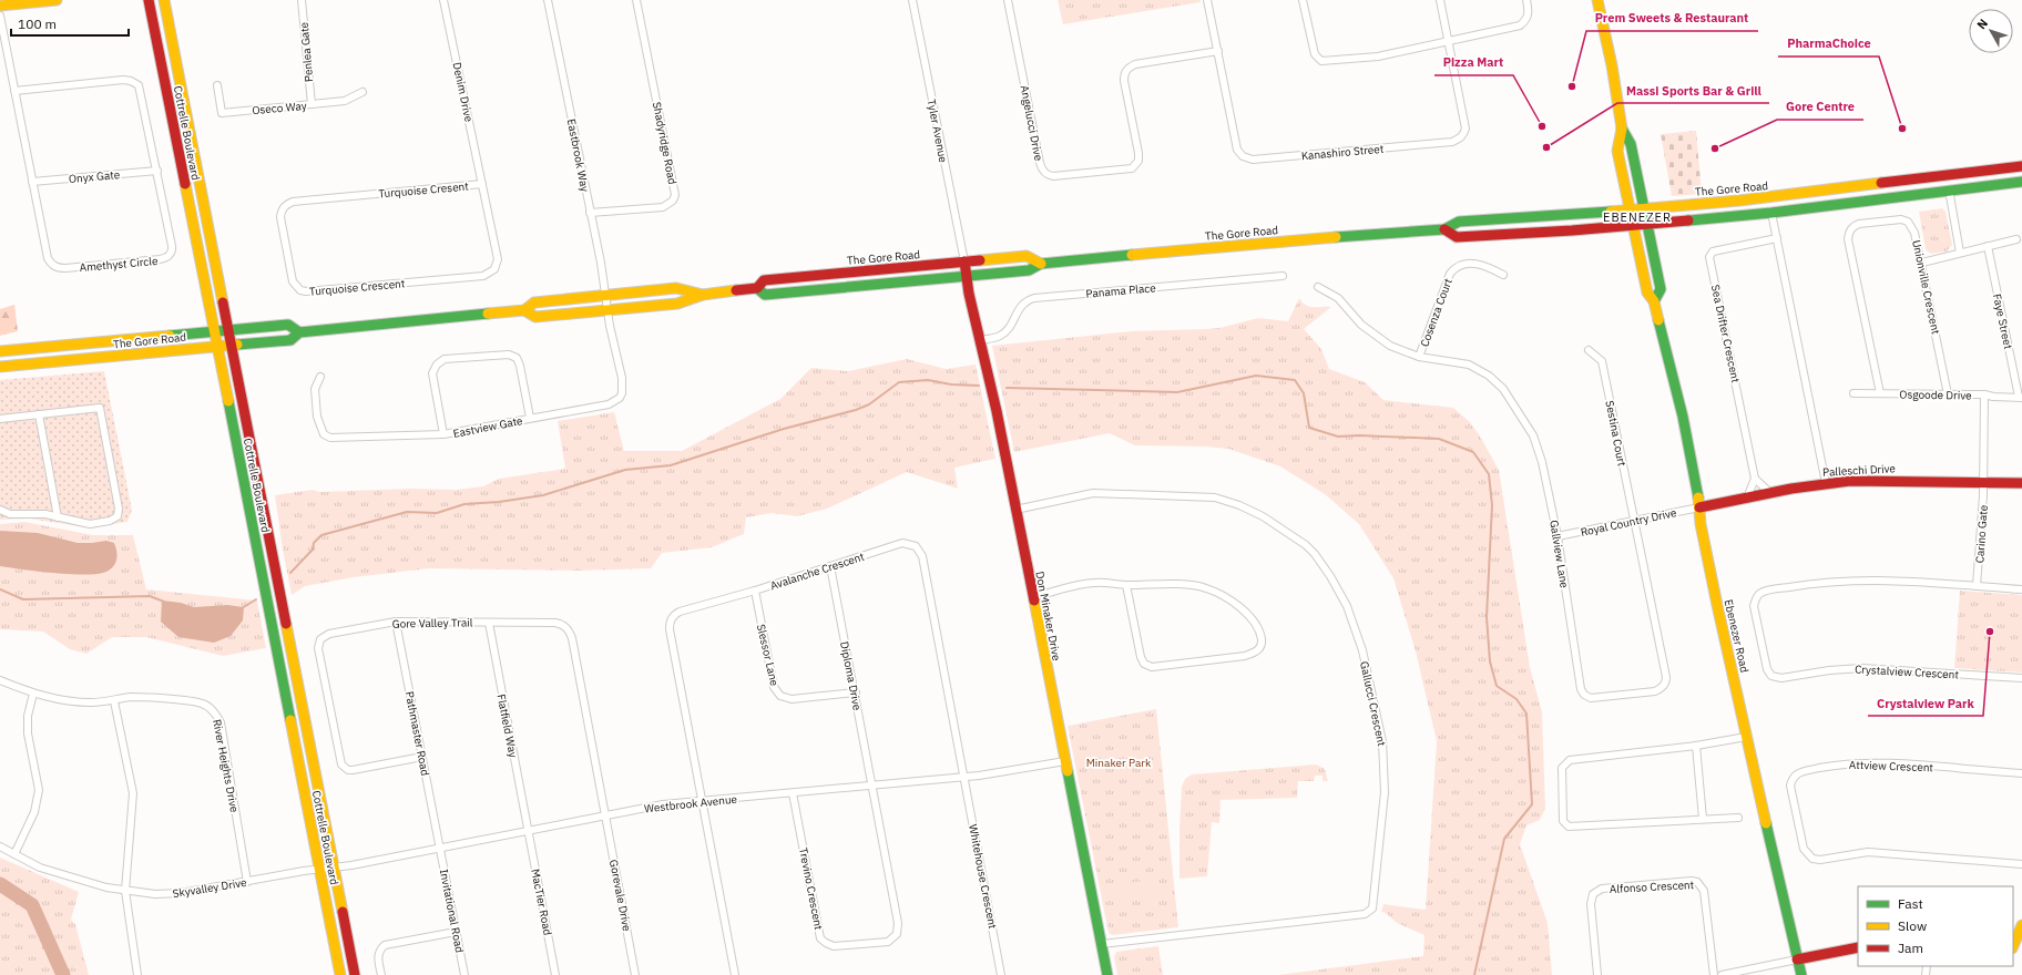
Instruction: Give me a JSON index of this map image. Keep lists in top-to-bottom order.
{
  "streets": {
    "main road": [
      "Cottrelle Boulevard",
      "The Gore Road",
      "Palleschi Drive",
      "Don Minaker Drive",
      "Ebenezer Road"
    ],
    "street": [
      "Penlea Gate",
      "Denim Drive",
      "Oseco Way",
      "Angelucci Drive",
      "Tyler Avenue",
      "Shadyridge Road",
      "Kanashiro Street",
      "Eastbrook Way",
      "Onyx Gate",
      "Turquoise Cresent",
      "Amethyst Circle",
      "Turquoise Crescent",
      "Unionville Crescent",
      "Panama Place",
      "Cosenza Court",
      "Faye Street",
      "Sea Drifter Crescent",
      "Osgoode Drive",
      "Eastview Gate",
      "Sestina Court",
      "Royal Country Drive",
      "Carino Gate",
      "Gallview Lane",
      "Avalanche Crescent",
      "Gore Valley Trail",
      "Slessor Lane",
      "Crystalview Crescent",
      "Diploma Drive",
      "Gallucci Crescent",
      "Flatfield Way",
      "Pathmaster Road",
      "River Heights Drive",
      "Attview Crescent",
      "Westbrook Avenue",
      "Whitehouse Crescent",
      "Alfonso Crescent",
      "Skyvalley Drive",
      "Trevino Crescent",
      "Gorevale Drive",
      "MacTier Road",
      "Invitational Road"
    ]
  },
  "crossings": [
    ["Penlea Gate", "Oseco Way"],
    ["Denim Drive", "Turquoise Cresent"],
    ["Denim Drive", "Turquoise Crescent"],
    ["Angelucci Drive", "Kanashiro Street"],
    ["Tyler Avenue", "The Gore Road"],
    ["Tyler Avenue", "Don Minaker Drive"],
    ["Cottrelle Boulevard", "The Gore Road"],
    ["Cottrelle Boulevard", "Westbrook Avenue"],
    ["Cottrelle Boulevard", "Skyvalley Drive"],
    ["Shadyridge Road", "Eastbrook Way"],
    ["Eastbrook Way", "The Gore Road"],
    ["Eastbrook Way", "Eastview Gate"],
    ["Onyx Gate", "Amethyst Circle"],
    ["The Gore Road", "Eastview Gate"],
    ["The Gore Road", "Don Minaker Drive"],
    ["The Gore Road", "Ebenezer Road"],
    ["Turquoise Cresent", "Turquoise Crescent"],
    ["Unionville Crescent", "Osgoode Drive"],
    ["Panama Place", "Don Minaker Drive"],
    ["Cosenza Court", "Gallview Lane"],
    ["Osgoode Drive", "Palleschi Drive"],
    ["Osgoode Drive", "Carino Gate"],
    ["Sestina Court", "Royal Country Drive"],
    ["Sestina Court", "Gallview Lane"],
    ["Palleschi Drive", "Royal Country Drive"],
    ["Palleschi Drive", "Carino Gate"],
    ["Palleschi Drive", "Ebenezer Road"],
    ["Royal Country Drive", "Gallview Lane"],
    ["Royal Country Drive", "Ebenezer Road"],
    ["Carino Gate", "Crystalview Crescent"],
    ["Avalanche Crescent", "Slessor Lane"],
    ["Avalanche Crescent", "Diploma Drive"],
    ["Avalanche Crescent", "Westbrook Avenue"],
    ["Avalanche Crescent", "Whitehouse Crescent"],
    ["Don Minaker Drive", "Gallucci Crescent"],
    ["Don Minaker Drive", "Westbrook Avenue"],
    ["Gore Valley Trail", "Flatfield Way"],
    ["Gore Valley Trail", "Pathmaster Road"],
    ["Gore Valley Trail", "Westbrook Avenue"],
    ["Gore Valley Trail", "Gorevale Drive"],
    ["Slessor Lane", "Diploma Drive"],
    ["Diploma Drive", "Westbrook Avenue"],
    ["Diploma Drive", "Trevino Crescent"],
    ["Flatfield Way", "Westbrook Avenue"],
    ["Flatfield Way", "MacTier Road"],
    ["Pathmaster Road", "Westbrook Avenue"],
    ["Pathmaster Road", "Invitational Road"],
    ["River Heights Drive", "Skyvalley Drive"],
    ["Westbrook Avenue", "Whitehouse Crescent"],
    ["Westbrook Avenue", "Skyvalley Drive"],
    ["Westbrook Avenue", "Trevino Crescent"],
    ["Westbrook Avenue", "Gorevale Drive"],
    ["Westbrook Avenue", "MacTier Road"],
    ["Westbrook Avenue", "Invitational Road"]
  ],
  "districts": ["EBENEZER"],
  "parks": ["Minaker Park"],
  "places": [
    "Prem Sweets & Restaurant",
    "Pizza Mart",
    "PharmaChoice",
    "Massi Sports Bar & Grill",
    "Gore Centre",
    "Crystalview Park"
  ],
  "legend": ["Fast", "Slow", "Jam"],
  "scale_bar": "100 m",
  "north": "top left"
}
